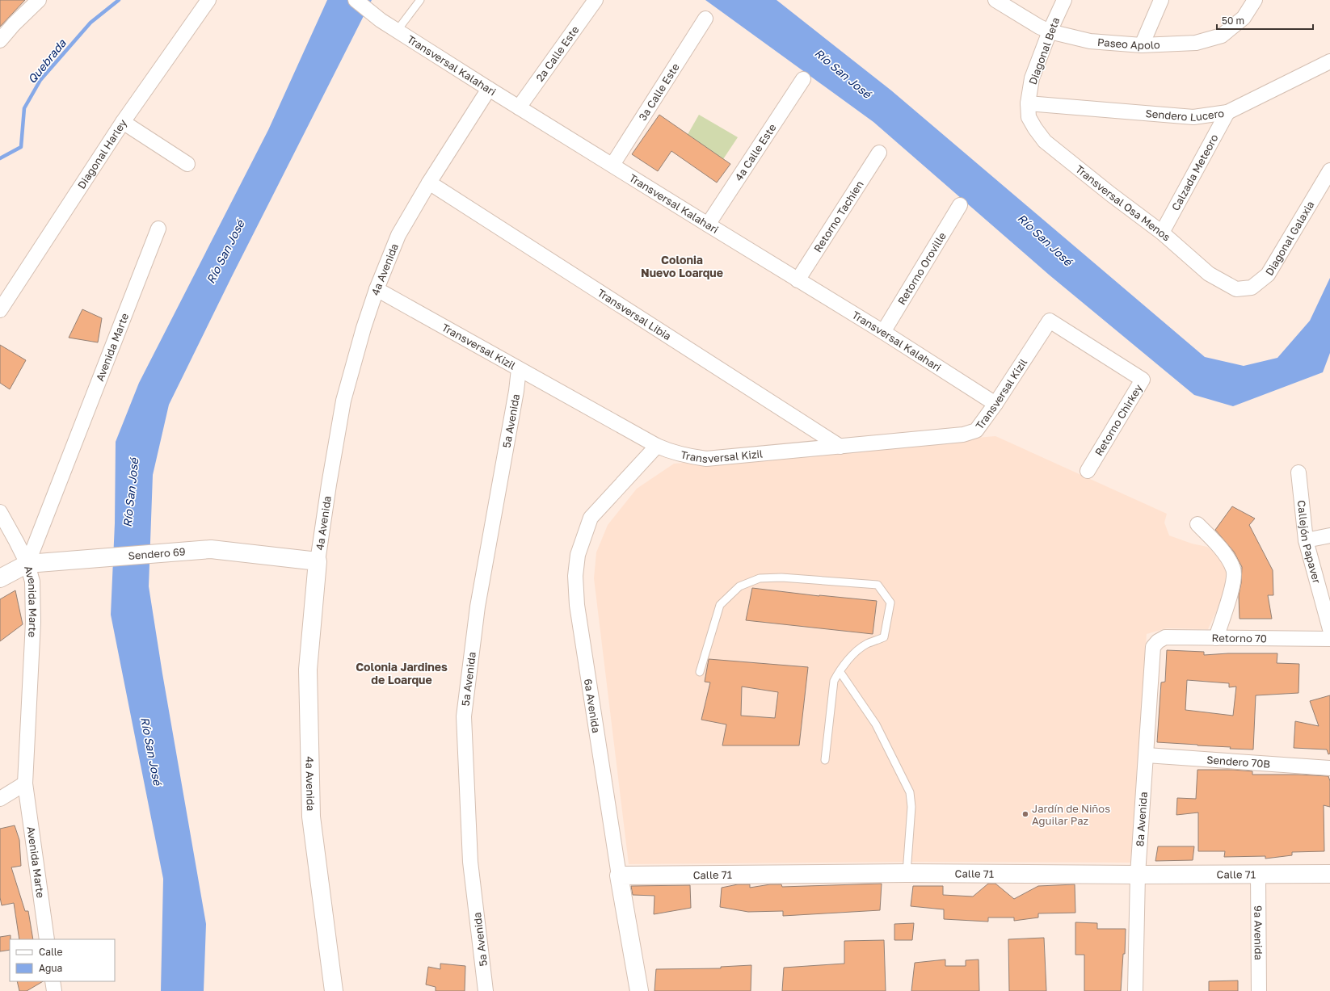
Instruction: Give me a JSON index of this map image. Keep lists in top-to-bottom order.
{
  "streets": {
    "street": [
      "Paseo Apolo",
      "Diagonal Beta",
      "2a Calle Este",
      "Transversal Kalahari",
      "3a Calle Este",
      "Sendero Lucero",
      "4a Calle Este",
      "Diagonal Harley",
      "Calzada Meteoro",
      "Transversal Osa Menos",
      "Retorno Tachien",
      "Diagonal Galaxia",
      "Retorno Oroville",
      "4a Avenida",
      "Transversal Libia",
      "Transversal Kizil",
      "Avenida Marte",
      "Retorno Chirkey",
      "5a Avenida",
      "Callejón Papaver",
      "Sendero 69",
      "Retorno 70",
      "6a Avenida",
      "Sendero 70B",
      "8a Avenida",
      "Calle 71",
      "9a Avenida"
    ]
  },
  "crossings": [
    ["Paseo Apolo", "Diagonal Beta"],
    ["Diagonal Beta", "Sendero Lucero"],
    ["Diagonal Beta", "Transversal Osa Menos"],
    ["2a Calle Este", "Transversal Kalahari"],
    ["Transversal Kalahari", "3a Calle Este"],
    ["Transversal Kalahari", "4a Calle Este"],
    ["Transversal Kalahari", "Retorno Tachien"],
    ["Transversal Kalahari", "Retorno Oroville"],
    ["Transversal Kalahari", "4a Avenida"],
    ["Transversal Kalahari", "Transversal Kizil"],
    ["Sendero Lucero", "Calzada Meteoro"],
    ["Sendero Lucero", "Transversal Osa Menos"],
    ["Calzada Meteoro", "Transversal Osa Menos"],
    ["Transversal Osa Menos", "Diagonal Galaxia"],
    ["4a Avenida", "Transversal Libia"],
    ["4a Avenida", "Transversal Kizil"],
    ["4a Avenida", "Sendero 69"],
    ["Transversal Libia", "Transversal Kizil"],
    ["Transversal Kizil", "Retorno Chirkey"],
    ["Transversal Kizil", "5a Avenida"],
    ["Transversal Kizil", "6a Avenida"],
    ["Avenida Marte", "Sendero 69"],
    ["Retorno 70", "8a Avenida"],
    ["6a Avenida", "Calle 71"],
    ["Sendero 70B", "8a Avenida"],
    ["8a Avenida", "Calle 71"],
    ["Calle 71", "9a Avenida"]
  ],
  "districts": ["Colonia Nuevo Loarque", "Colonia Jardines de Loarque"],
  "water": ["Quebrada", "Río San José"],
  "places": ["Jardín de Niños Aguilar Paz"],
  "legend": ["Calle", "Agua"],
  "scale_bar": "50 m"
}
